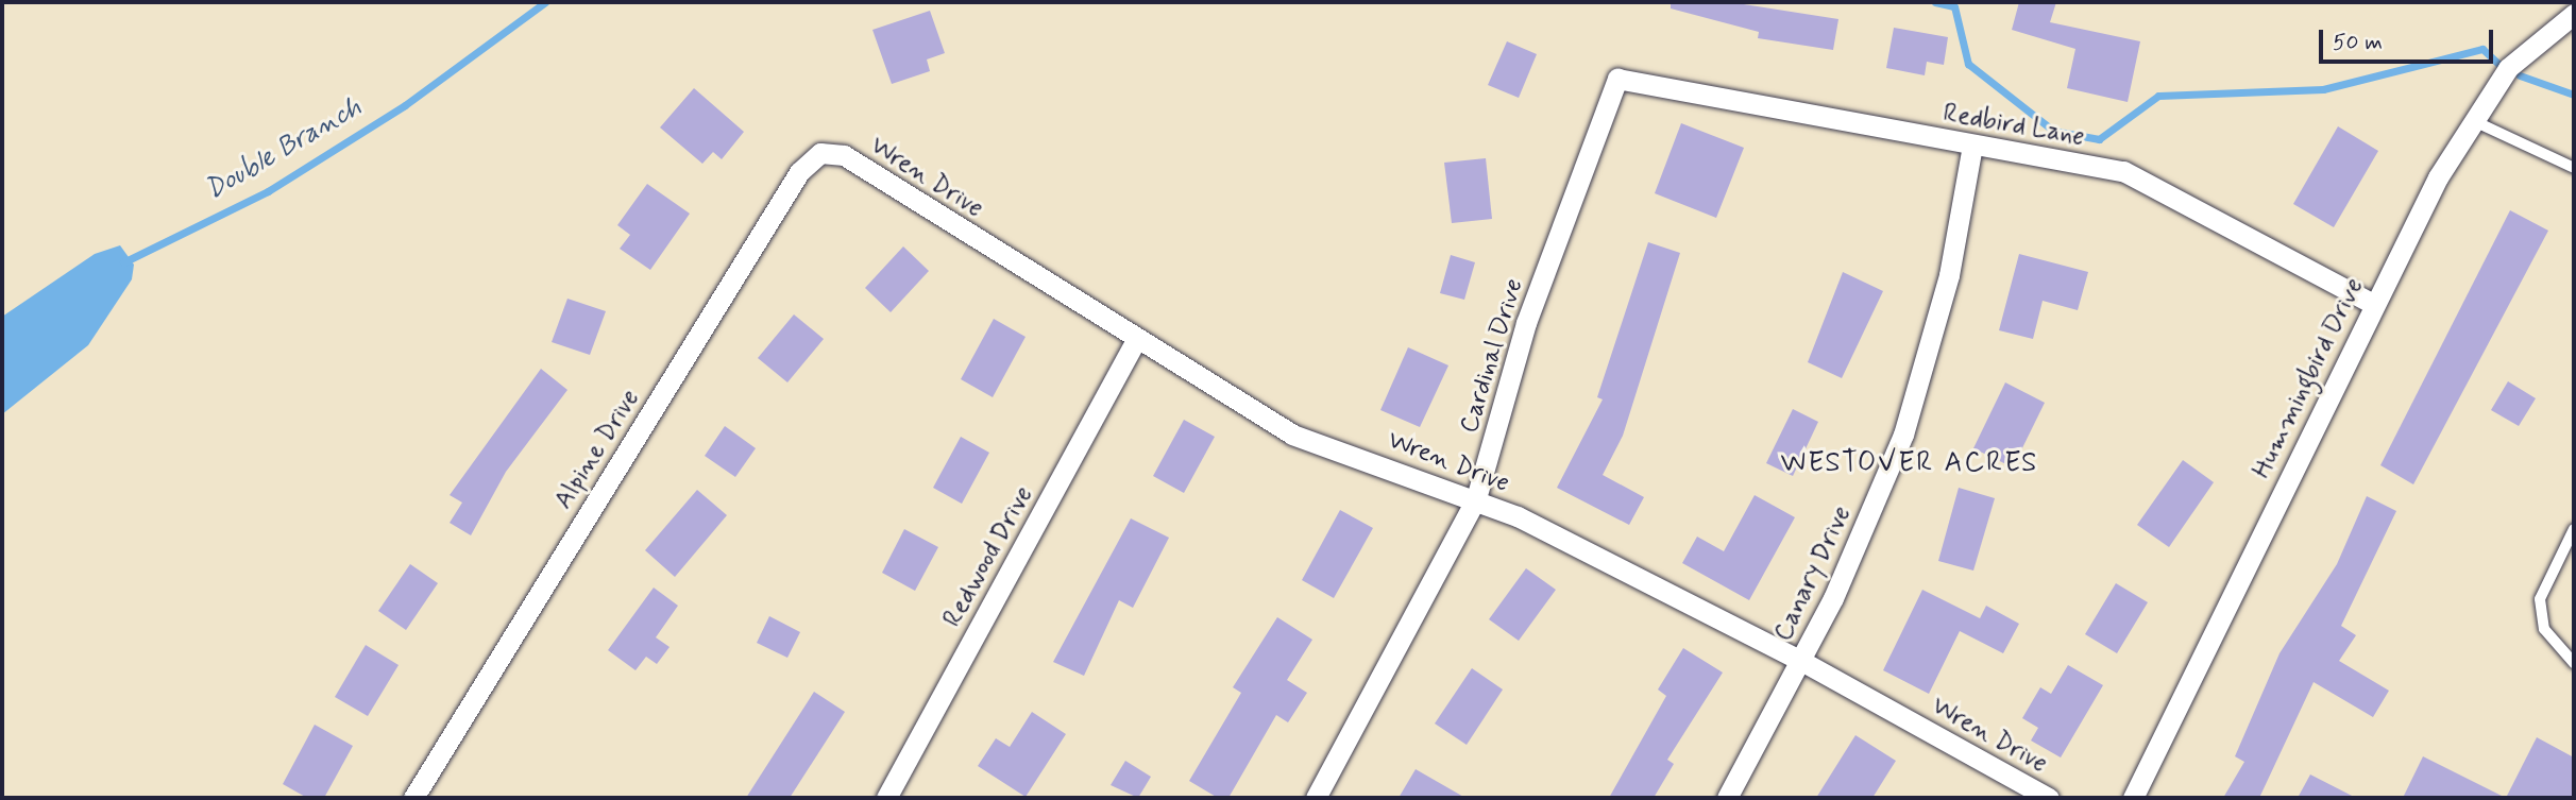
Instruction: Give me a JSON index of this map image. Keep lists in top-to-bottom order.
{
  "streets": {
    "street": [
      "Redbird Lane",
      "Wren Drive",
      "Cardinal Drive",
      "Hummingbird Drive",
      "Alpine Drive",
      "Redwood Drive",
      "Canary Drive"
    ]
  },
  "crossings": [
    ["Redbird Lane", "Cardinal Drive"],
    ["Redbird Lane", "Hummingbird Drive"],
    ["Redbird Lane", "Canary Drive"],
    ["Wren Drive", "Cardinal Drive"],
    ["Wren Drive", "Alpine Drive"],
    ["Wren Drive", "Redwood Drive"],
    ["Wren Drive", "Canary Drive"]
  ],
  "districts": ["WESTOVER ACRES"],
  "water": ["Double Branch"],
  "scale_bar": "50 m"
}
